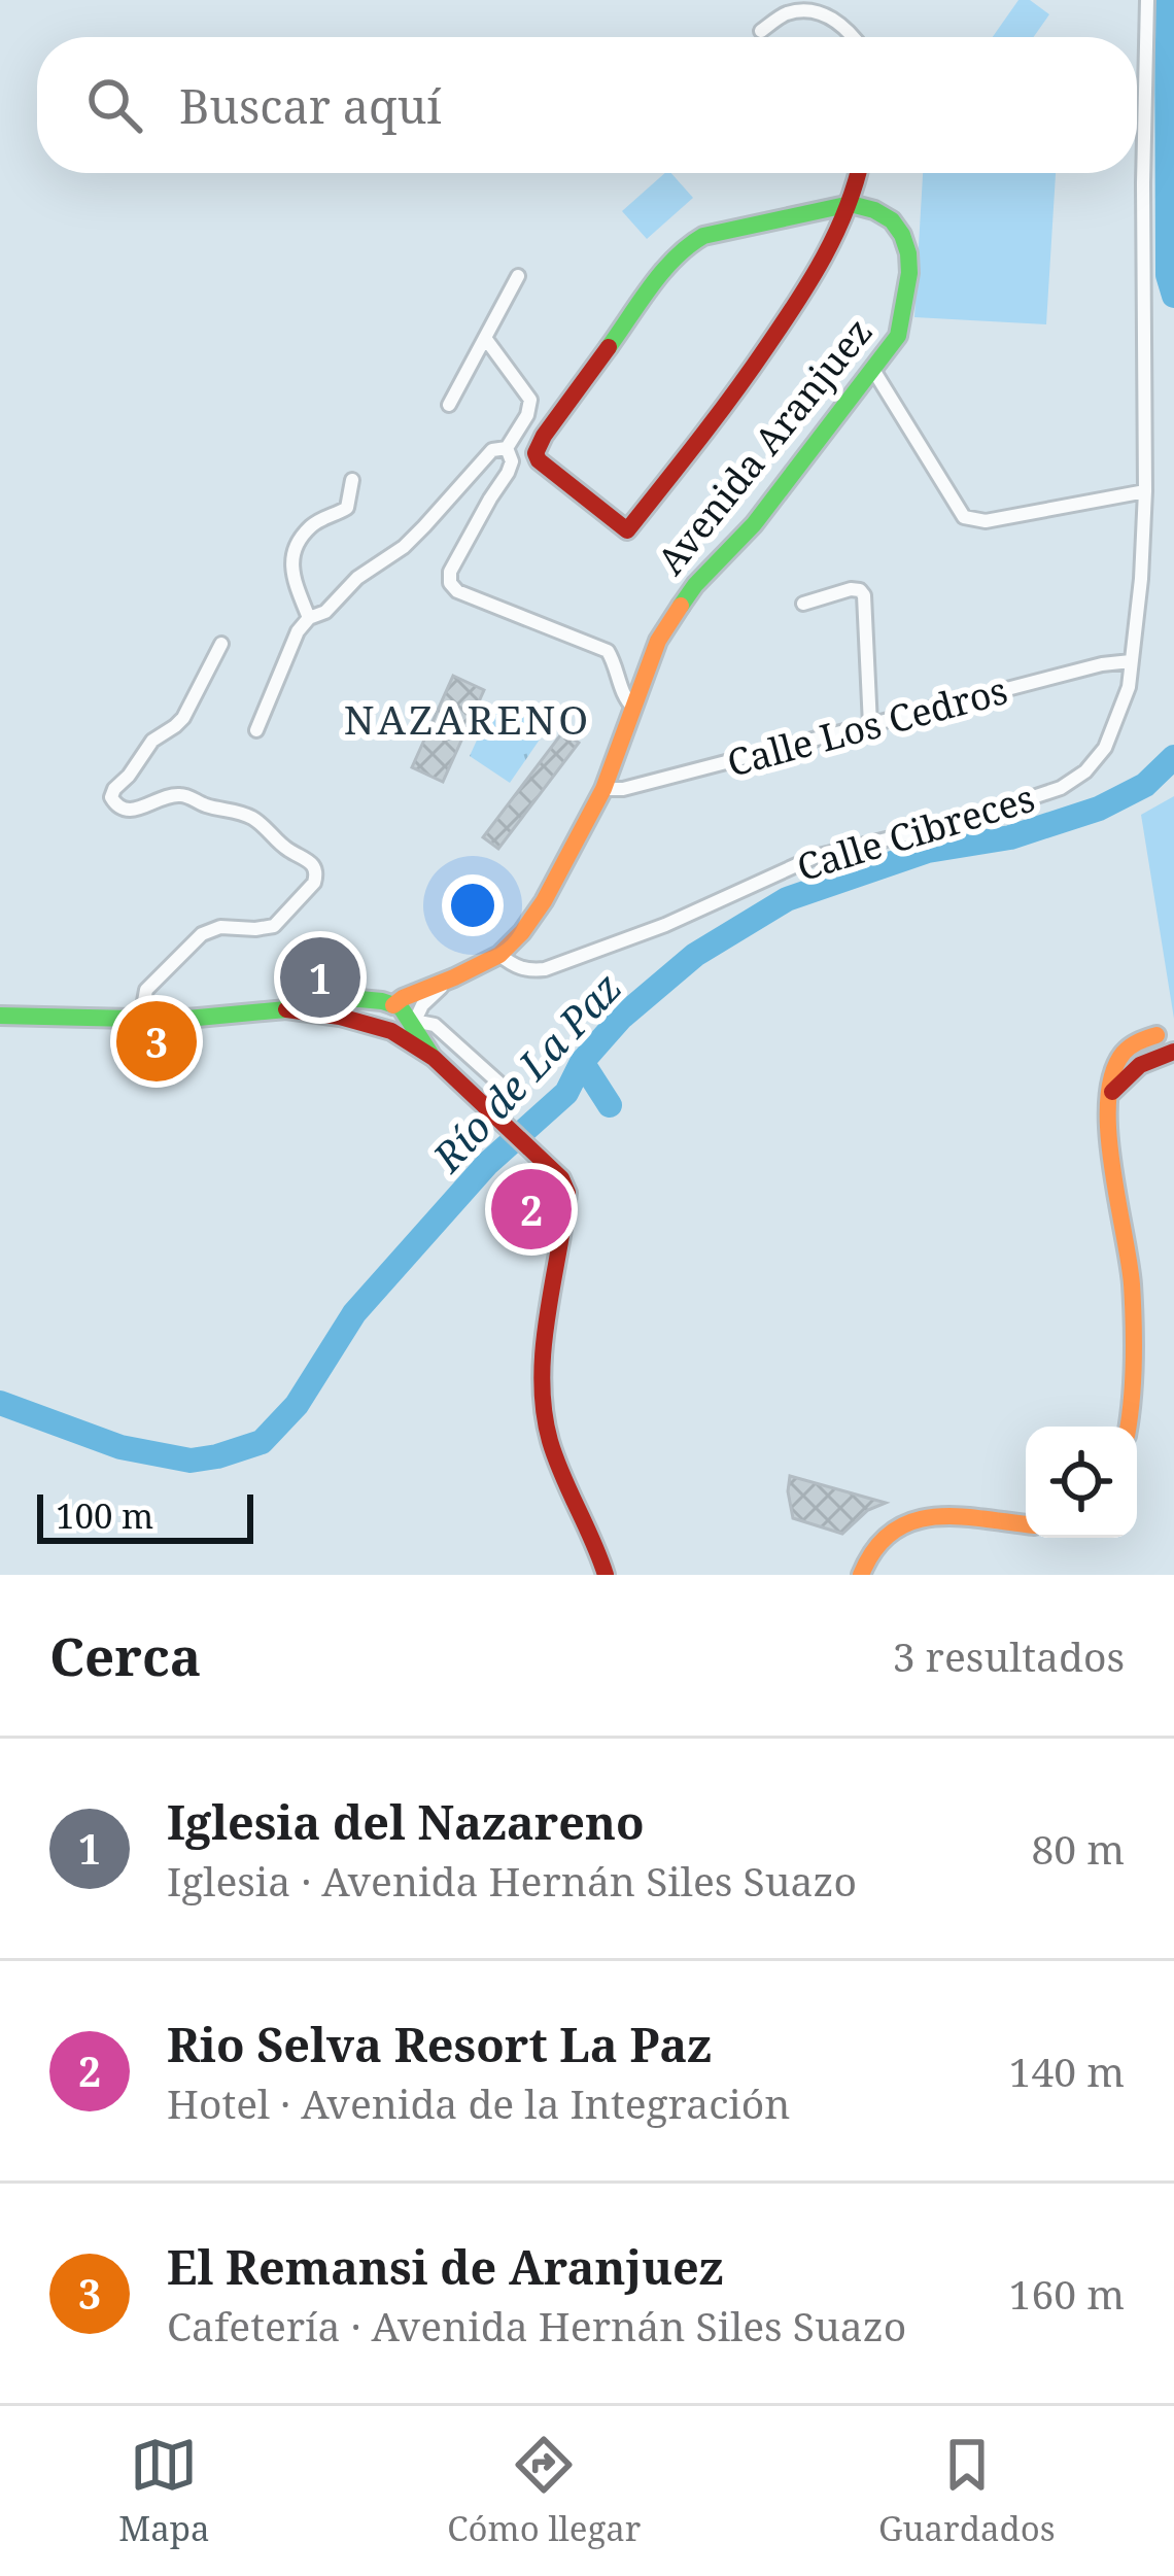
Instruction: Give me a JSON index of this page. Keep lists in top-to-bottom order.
{
  "streets": {
    "street": ["Avenida Aranjuez", "Calle Los Cedros", "Calle Cibreces"]
  },
  "crossings": [
    ["Avenida Aranjuez", "Calle Los Cedros"],
    ["Avenida Aranjuez", "Calle Cibreces"],
    ["Calle Los Cedros", "Calle Cibreces"]
  ],
  "districts": ["NAZARENO"],
  "water": ["Río de La Paz"],
  "scale_bar": "100 m",
  "page": {
    "search": "Buscar aquí",
    "pins": ["1", "3", "2"],
    "scale": "100 m",
    "heading": ["Cerca", "3 resultados"],
    "list": [
      {
        "mark": "1",
        "name": "Iglesia del Nazareno",
        "note": "Iglesia · Avenida Hernán Siles Suazo",
        "value": "80 m"
      },
      {
        "mark": "2",
        "name": "Rio Selva Resort La Paz",
        "note": "Hotel · Avenida de la Integración",
        "value": "140 m"
      },
      {
        "mark": "3",
        "name": "El Remansi de Aranjuez",
        "note": "Cafetería · Avenida Hernán Siles Suazo",
        "value": "160 m"
      }
    ],
    "nav": ["Mapa", "Cómo llegar", "Guardados"]
  }
}
